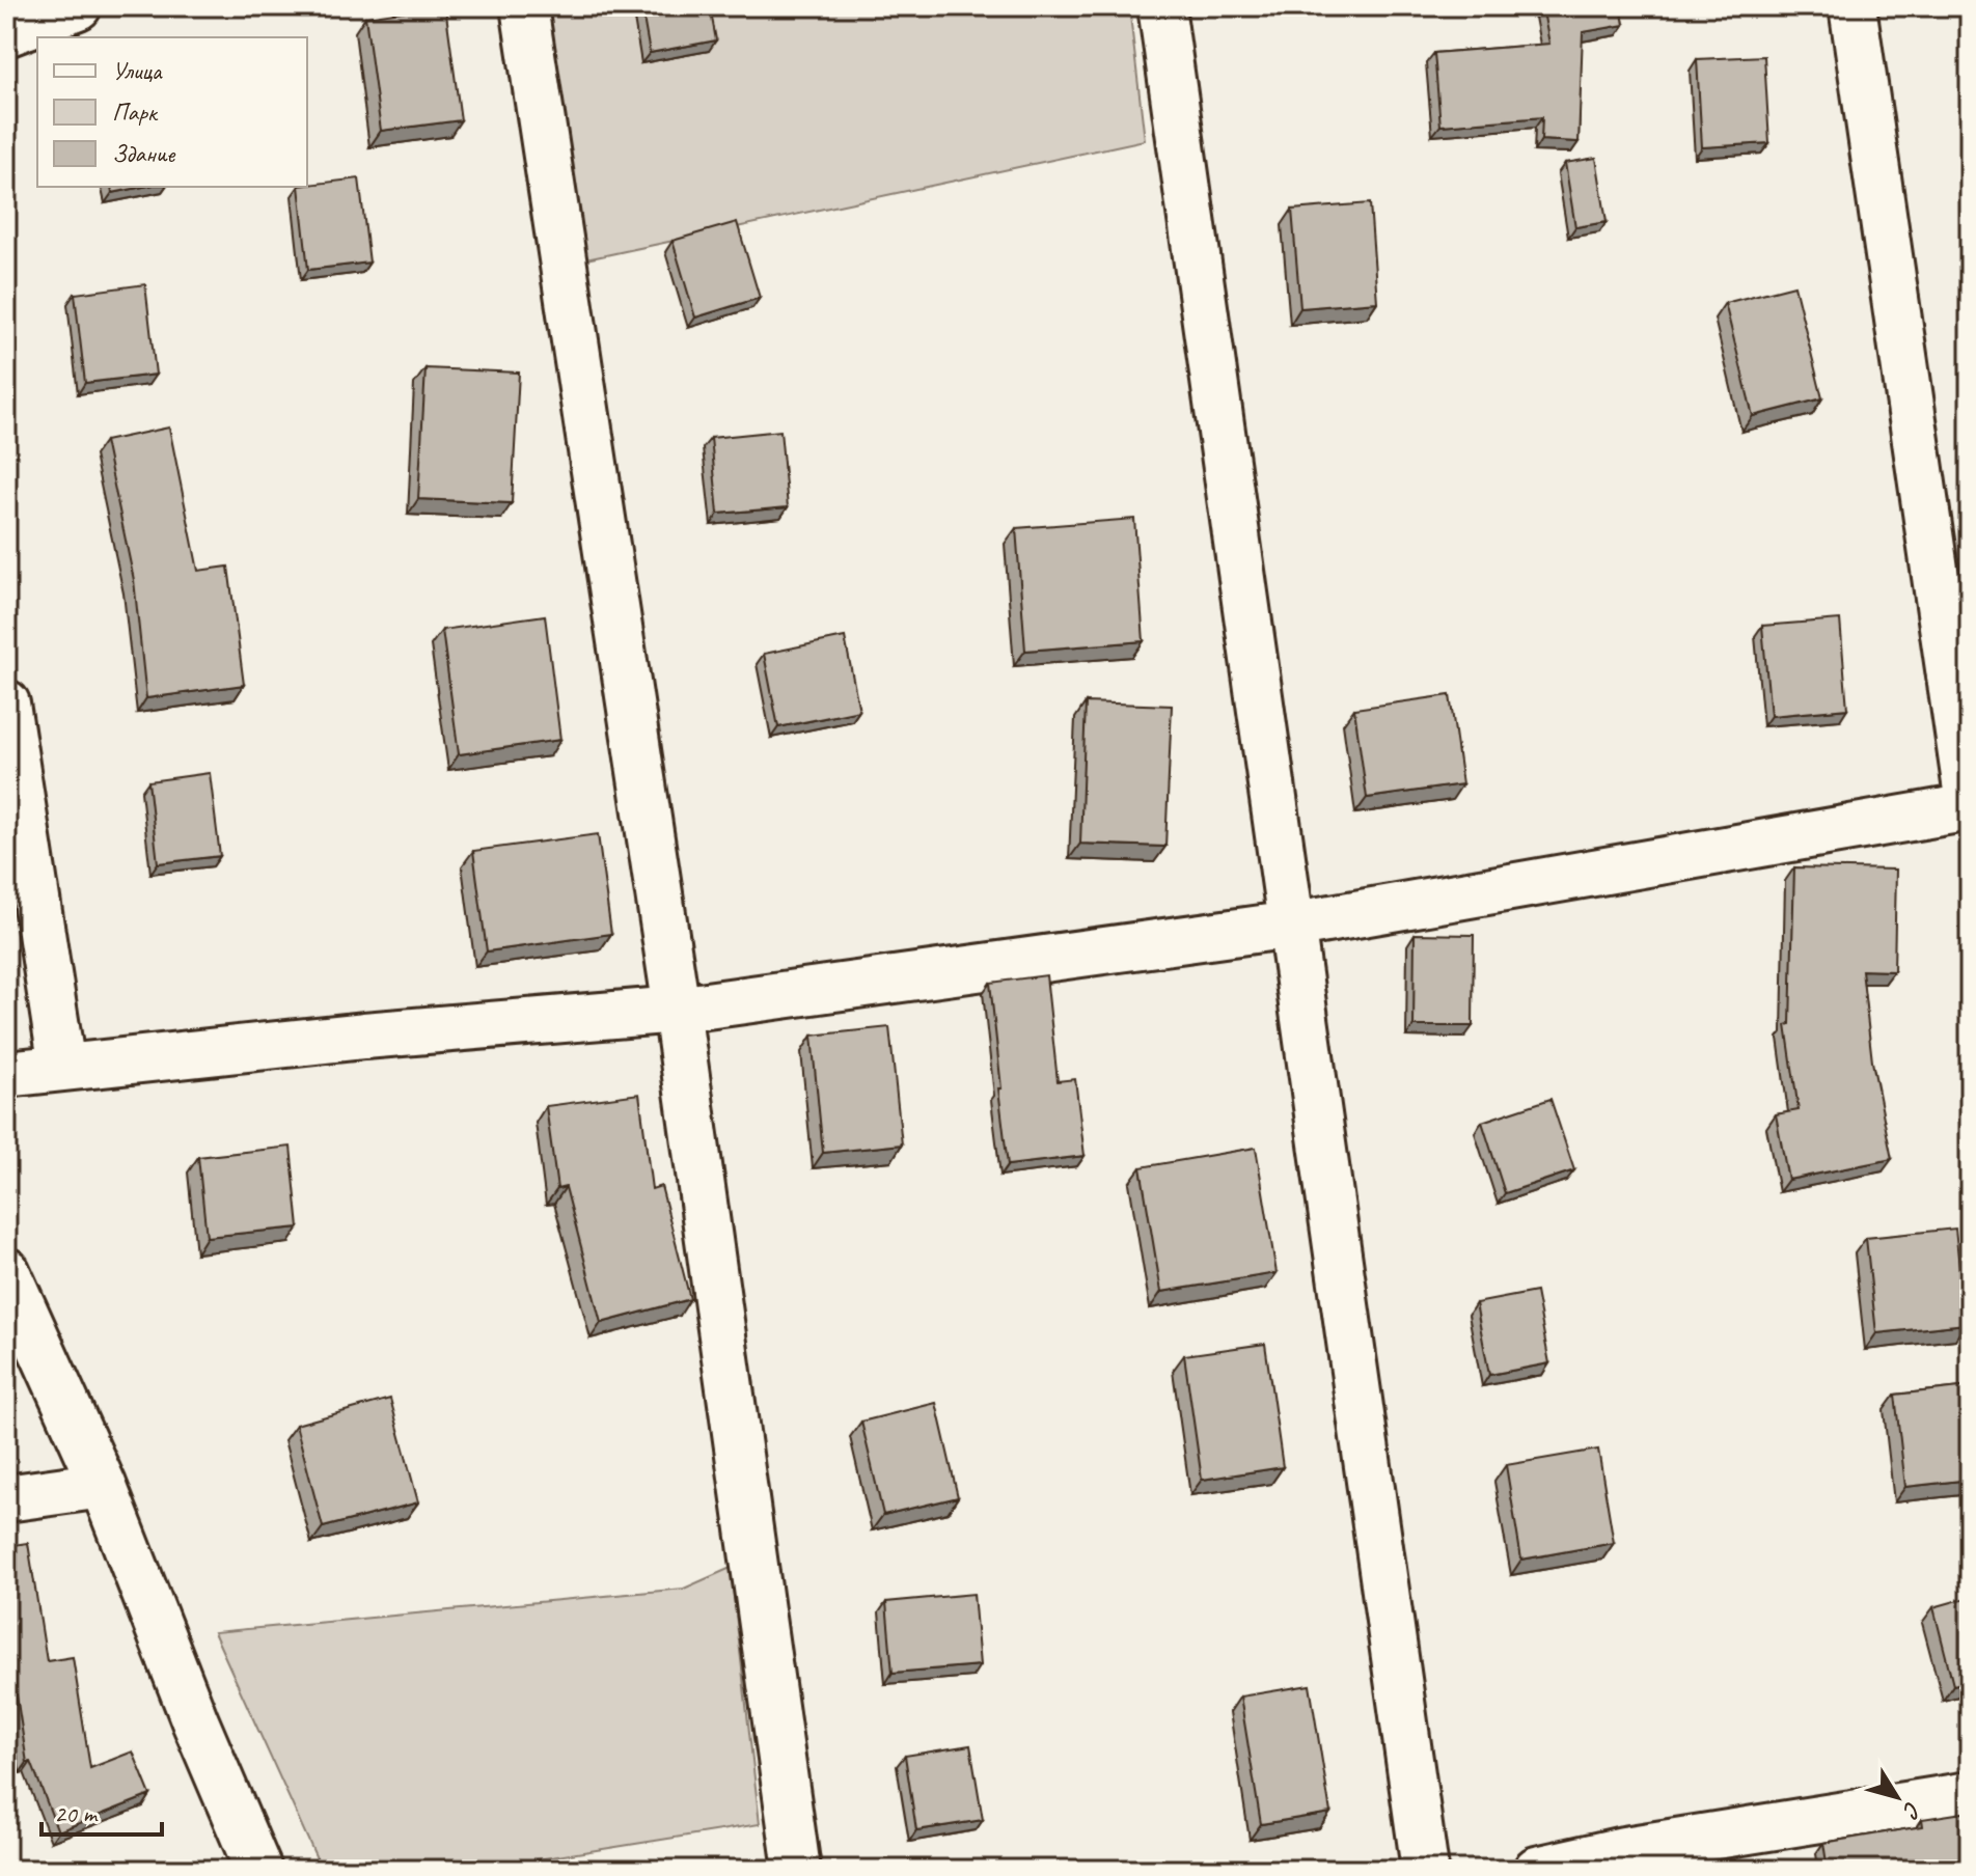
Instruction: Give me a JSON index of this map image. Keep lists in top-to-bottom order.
{
  "legend": ["Улица", "Парк", "Здание"],
  "scale_bar": "20 m",
  "north": "bottom right"
}
